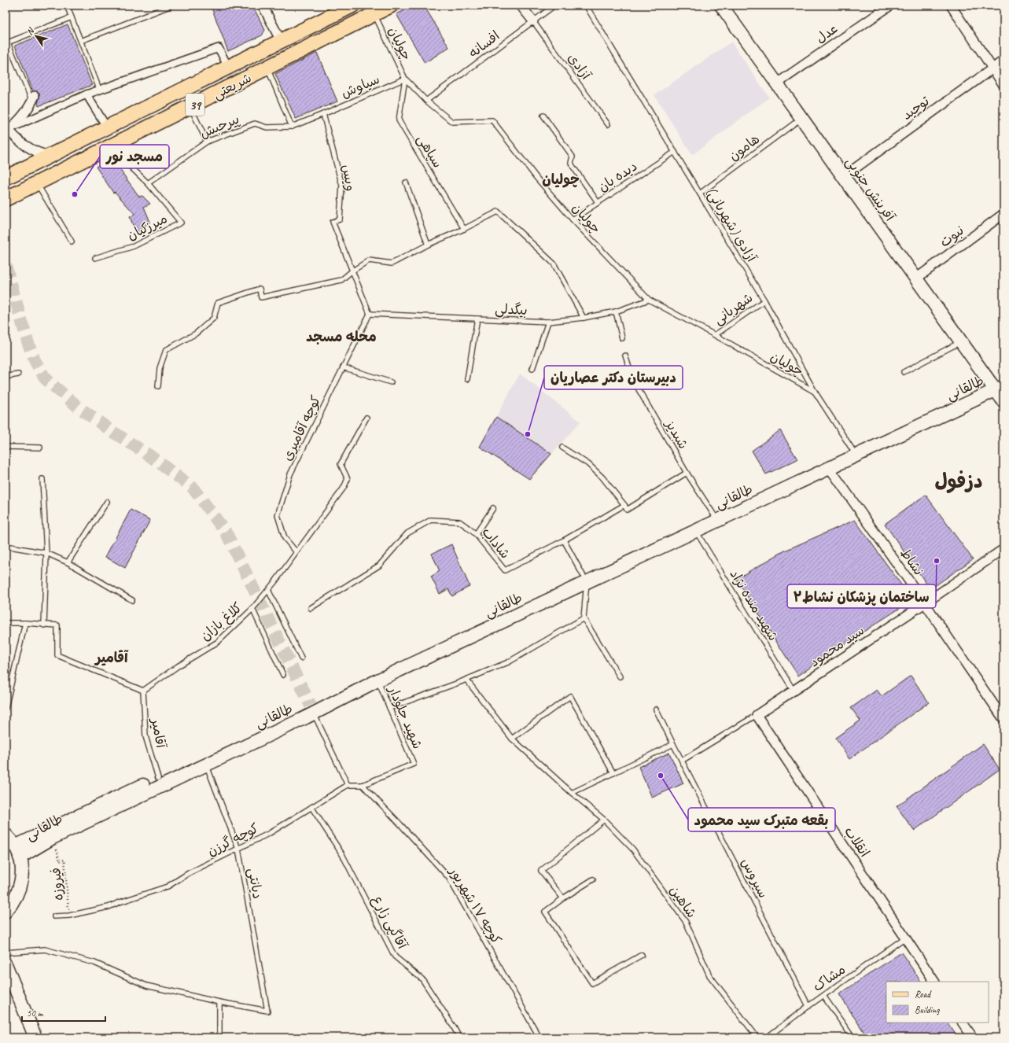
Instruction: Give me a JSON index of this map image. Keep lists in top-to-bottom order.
{
  "streets": {
    "main road": [
      "شریعتی",
      "39",
      "آفرینش جنوبی",
      "طالقانی"
    ],
    "street": [
      "عدل",
      "توحید",
      "نبوت",
      "نشاط",
      "سید محمود",
      "انقلاب"
    ],
    "lane": [
      "چولیان",
      "افسانه",
      "آزادی",
      "سیاوش",
      "پیرحبش",
      "هامون",
      "سپاهی",
      "دیده بان",
      "ویس",
      "آزادی (شهربانی)",
      "میرزکیان",
      "شهربانی",
      "بیگدلی",
      "کوچه آقامیری",
      "شبدیز",
      "شاداب",
      "شهید منده نژاد",
      "کلاغ بازان",
      "شهید جلودار",
      "آقامیر",
      "کوچه گرزن",
      "سیروس",
      "دیانتی",
      "شاهین",
      "کوچه ۱۷ شهریور",
      "آقاگپی زارع",
      "مشاک"
    ],
    "path": ["فیروزه"]
  },
  "crossings": [
    ["عدل", "آفرینش جنوبی"],
    ["چولیان", "افسانه"],
    ["چولیان", "شریعتی"],
    ["چولیان", "سیاوش"],
    ["چولیان", "سپاهی"],
    ["چولیان", "دیده بان"],
    ["چولیان", "آزادی (شهربانی)"],
    ["چولیان", "شهربانی"],
    ["چولیان", "بیگدلی"],
    ["افسانه", "آزادی"],
    ["شریعتی", "میرزکیان"],
    ["سیاوش", "سپاهی"],
    ["سیاوش", "ویس"],
    ["توحید", "آفرینش جنوبی"],
    ["پیرحبش", "میرزکیان"],
    ["هامون", "آفرینش جنوبی"],
    ["هامون", "آزادی (شهربانی)"],
    ["دیده بان", "آزادی (شهربانی)"],
    ["آفرینش جنوبی", "نبوت"],
    ["آفرینش جنوبی", "طالقانی"],
    ["آزادی (شهربانی)", "شهربانی"],
    ["آزادی (شهربانی)", "طالقانی"],
    ["بیگدلی", "کوچه آقامیری"],
    ["طالقانی", "شبدیز"],
    ["طالقانی", "نشاط"],
    ["طالقانی", "شهید منده نژاد"],
    ["طالقانی", "شهید جلودار"],
    ["طالقانی", "آقامیر"],
    ["طالقانی", "دیانتی"],
    ["طالقانی", "فیروزه"],
    ["شبدیز", "شاداب"],
    ["نشاط", "سید محمود"],
    ["شهید منده نژاد", "سید محمود"],
    ["کلاغ بازان", "آقامیر"],
    ["سید محمود", "انقلاب"],
    ["سید محمود", "سیروس"],
    ["شهید جلودار", "کوچه ۱۷ شهریور"],
    ["کوچه گرزن", "دیانتی"],
    ["کوچه گرزن", "فیروزه"],
    ["کوچه گرزن", "آقاگپی زارع"],
    ["انقلاب", "مشاک"],
    ["سیروس", "مشاک"]
  ],
  "districts": [
    "چولیان",
    "محله مسجد",
    "دزفول",
    "آقامیر"
  ],
  "places": [
    "مسجد نور",
    "دبیرستان دکتر عصاریان",
    "ساختمان پزشکان نشاط۲",
    "بقعه متبرک سید محمود"
  ],
  "legend": ["Road", "Building"],
  "scale_bar": "50 m",
  "north": "top left"
}
